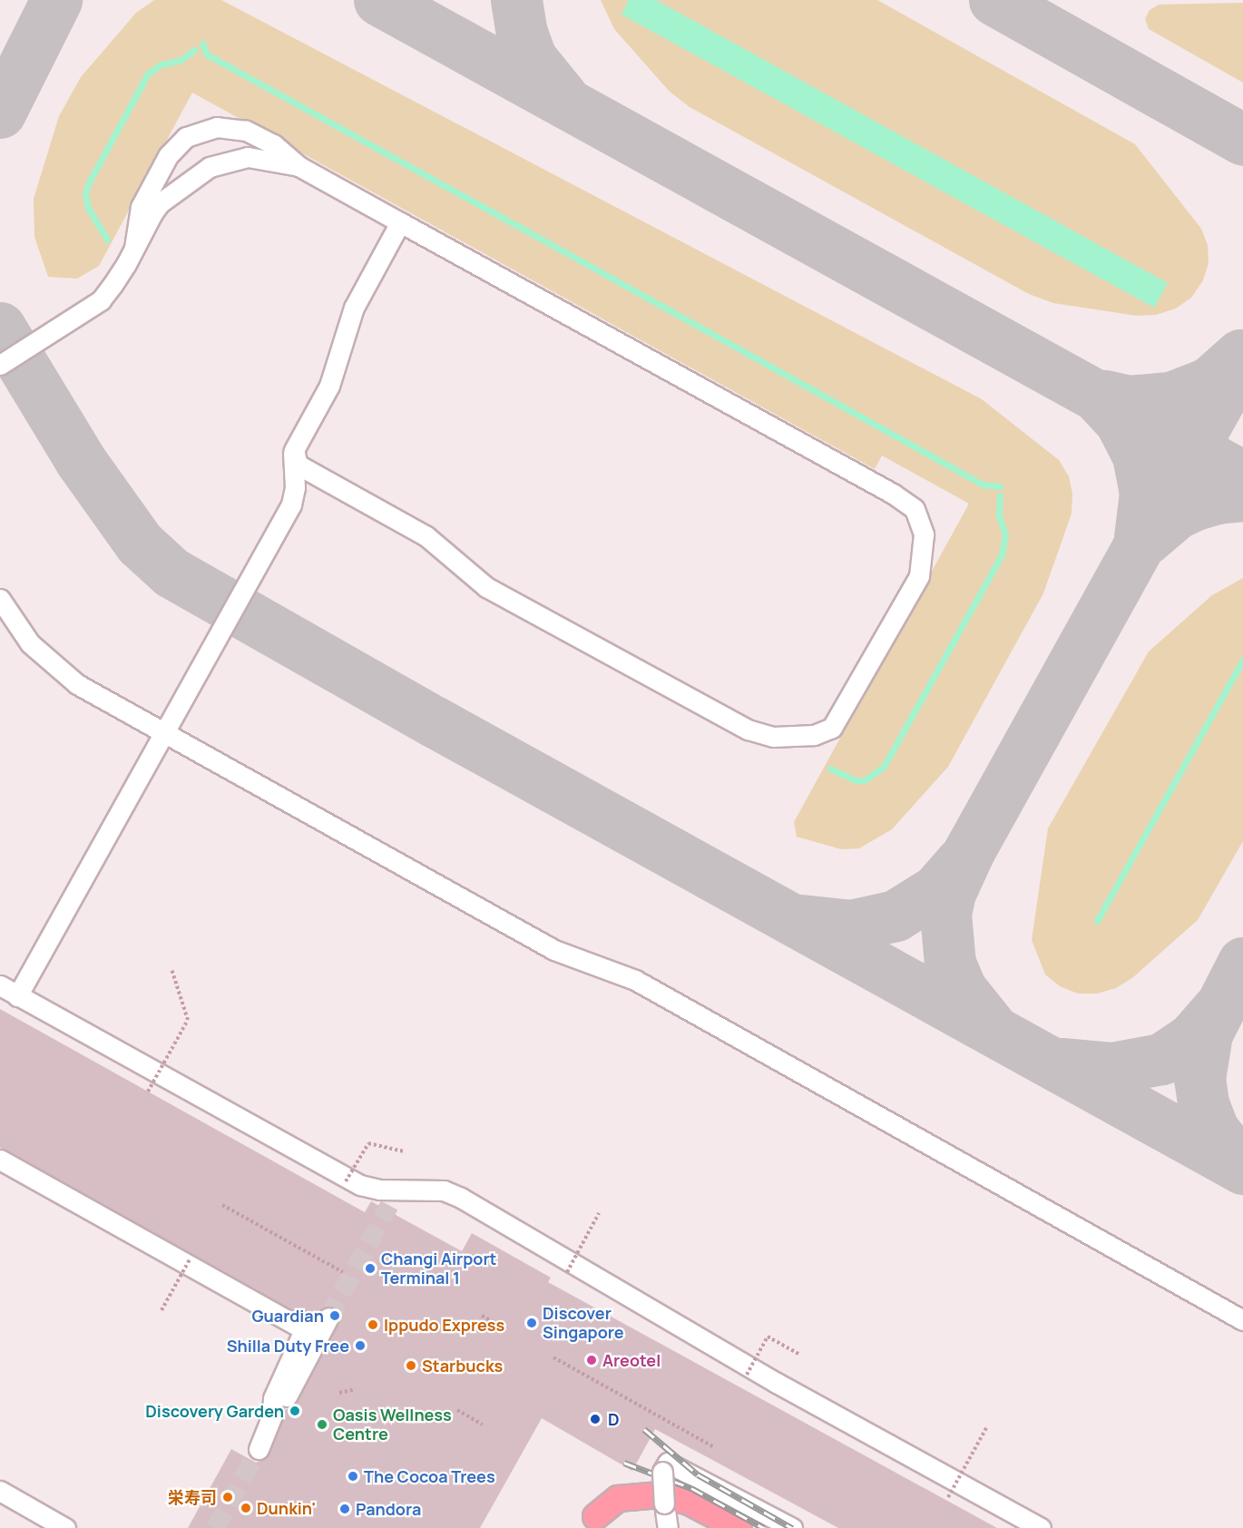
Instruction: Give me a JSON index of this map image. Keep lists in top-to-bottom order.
{
  "places": [
    "Changi Airport Terminal 1",
    "Guardian",
    "Discover Singapore",
    "Ippudo Express",
    "Shilla Duty Free",
    "Areotel",
    "Starbucks",
    "Discovery Garden",
    "D",
    "Oasis Wellness Centre",
    "The Cocoa Trees",
    "栄寿司",
    "Dunkin'",
    "Pandora"
  ]
}
